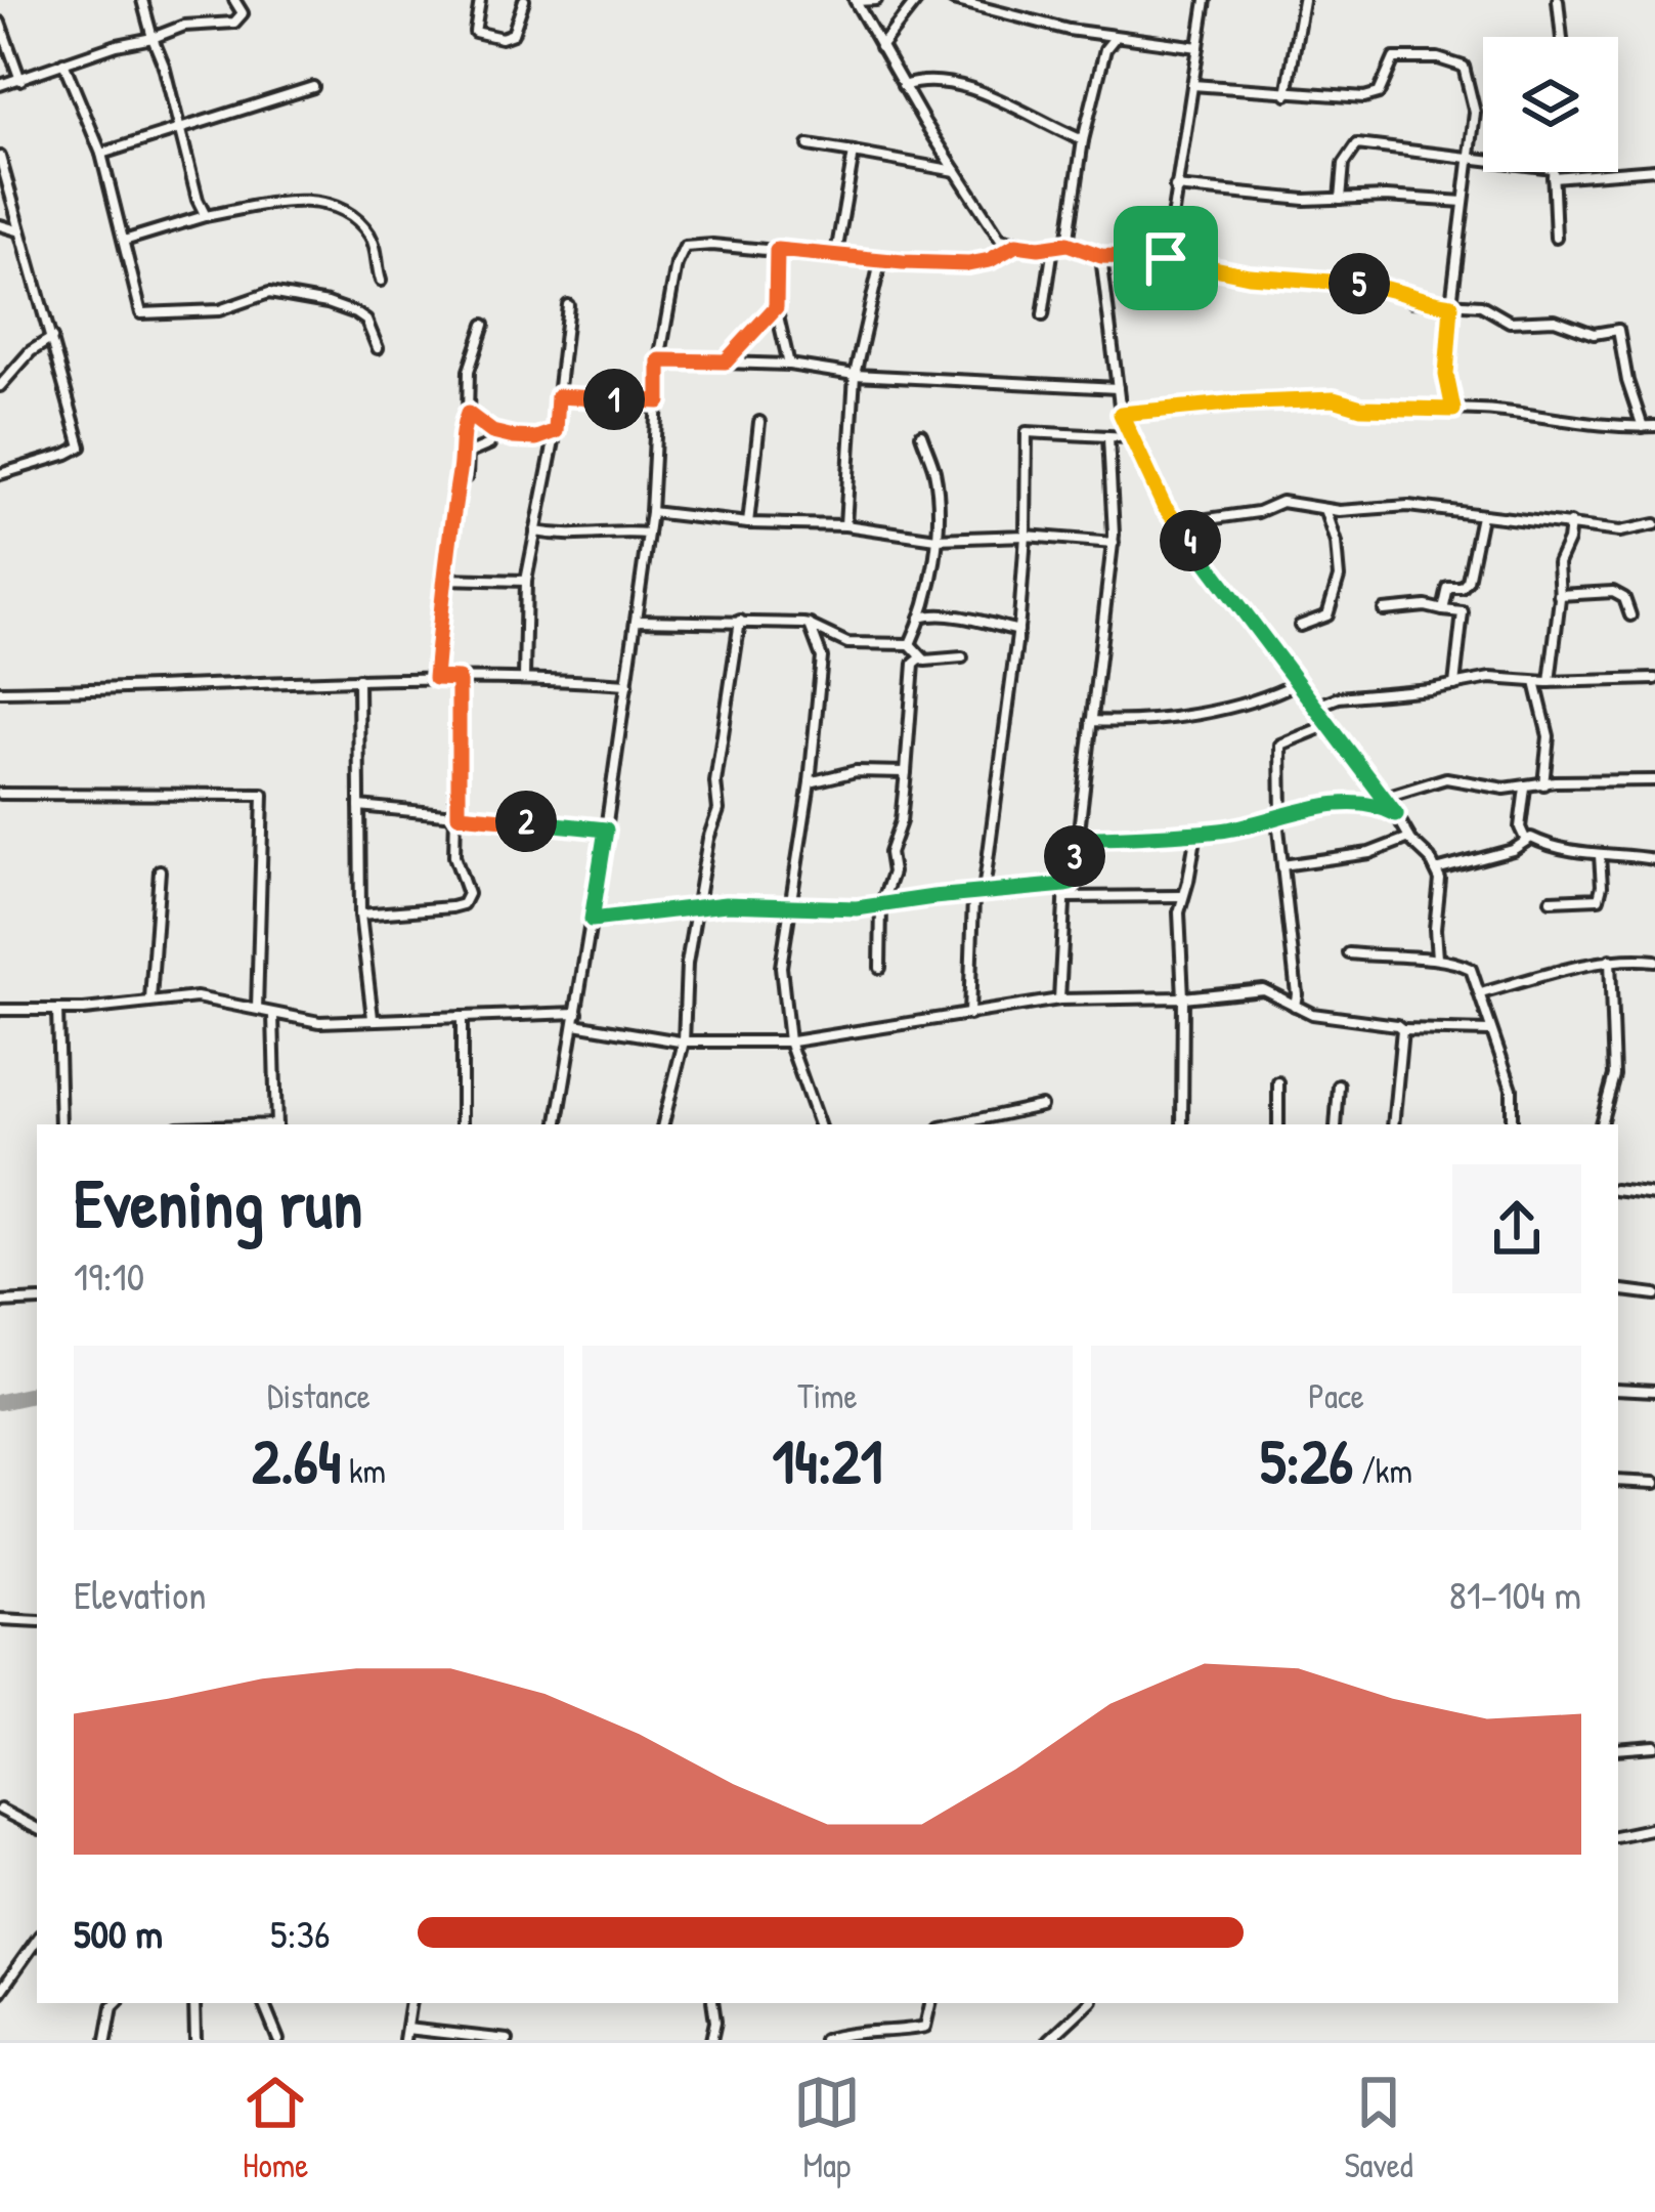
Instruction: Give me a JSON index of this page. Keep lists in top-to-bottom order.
{
  "page": {
    "pins": [
      "5",
      "1",
      "4",
      "2",
      "3"
    ],
    "heading": ["Evening run", "19:10"],
    "stats": [
      ["Distance", "2.64 km"],
      ["Time", "14:21"],
      ["Pace", "5:26 /km"]
    ],
    "chart": ["Elevation", "81–104 m"],
    "list": [
      {
        "name": "500 m",
        "note": "5:36"
      }
    ],
    "tabs": ["Home", "Map", "Saved"]
  }
}
